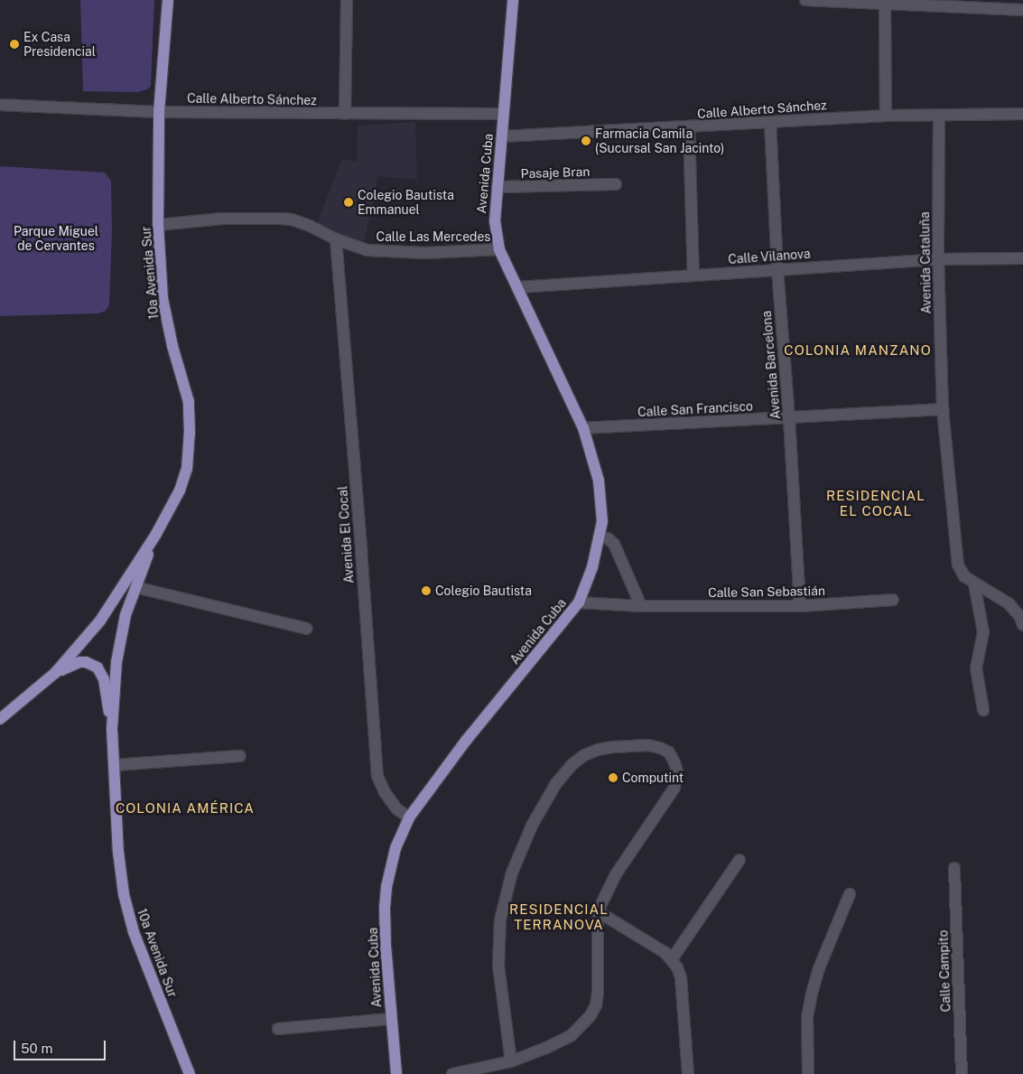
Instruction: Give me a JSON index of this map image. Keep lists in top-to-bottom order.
{
  "streets": {
    "main road": ["Avenida Cuba", "10a Avenida Sur"],
    "street": [
      "Calle Alberto Sánchez",
      "Pasaje Bran",
      "Calle Las Mercedes",
      "Calle Vilanova",
      "Avenida Cataluña",
      "Avenida Barcelona",
      "Calle San Francisco",
      "Avenida El Cocal",
      "Calle San Sebastián",
      "Calle Campito"
    ]
  },
  "crossings": [
    ["Calle Alberto Sánchez", "Avenida Cuba"],
    ["Calle Alberto Sánchez", "Avenida Cataluña"],
    ["Calle Alberto Sánchez", "10a Avenida Sur"],
    ["Calle Alberto Sánchez", "Avenida Barcelona"],
    ["Pasaje Bran", "Avenida Cuba"],
    ["Avenida Cuba", "Calle Las Mercedes"],
    ["Avenida Cuba", "Calle Vilanova"],
    ["Avenida Cuba", "Calle San Francisco"],
    ["Avenida Cuba", "Avenida El Cocal"],
    ["Avenida Cuba", "Calle San Sebastián"],
    ["Calle Las Mercedes", "10a Avenida Sur"],
    ["Calle Las Mercedes", "Avenida El Cocal"],
    ["Calle Vilanova", "Avenida Cataluña"],
    ["Calle Vilanova", "Avenida Barcelona"],
    ["Avenida Cataluña", "Calle San Francisco"],
    ["Avenida Barcelona", "Calle San Francisco"],
    ["Avenida Barcelona", "Calle San Sebastián"]
  ],
  "districts": [
    "COLONIA MANZANO",
    "RESIDENCIAL EL COCAL",
    "COLONIA AMÉRICA",
    "RESIDENCIAL TERRANOVA"
  ],
  "parks": ["Parque Miguel de Cervantes"],
  "places": [
    "Ex Casa Presidencial",
    "Farmacia Camila (Sucursal San Jacinto)",
    "Colegio Bautista Emmanuel",
    "Colegio Bautista",
    "Computint"
  ],
  "scale_bar": "50 m"
}
